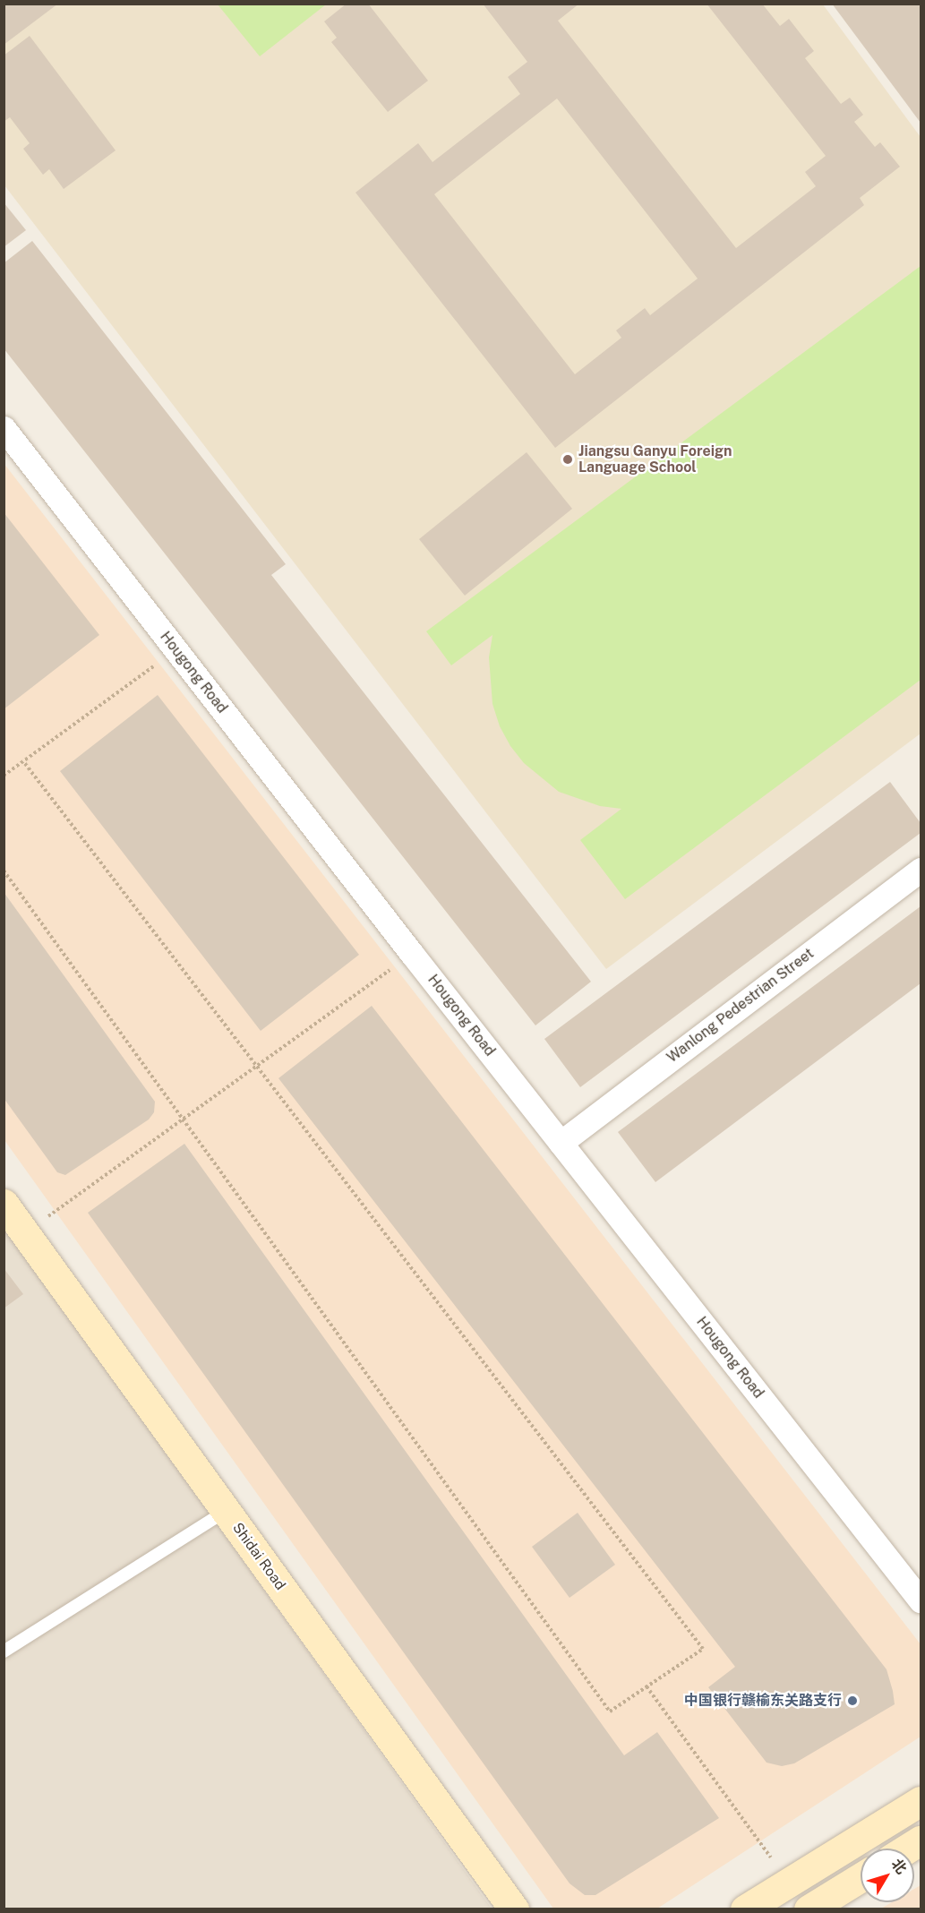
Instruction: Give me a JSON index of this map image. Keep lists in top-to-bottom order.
{
  "streets": {
    "street": ["Hougong Road", "Wanlong Pedestrian Street", "Shidai Road"]
  },
  "crossings": [
    ["Hougong Road", "Wanlong Pedestrian Street"]
  ],
  "places": ["Jiangsu Ganyu Foreign Language School", "中国银行赣榆东关路支行"],
  "north": "top right"
}
